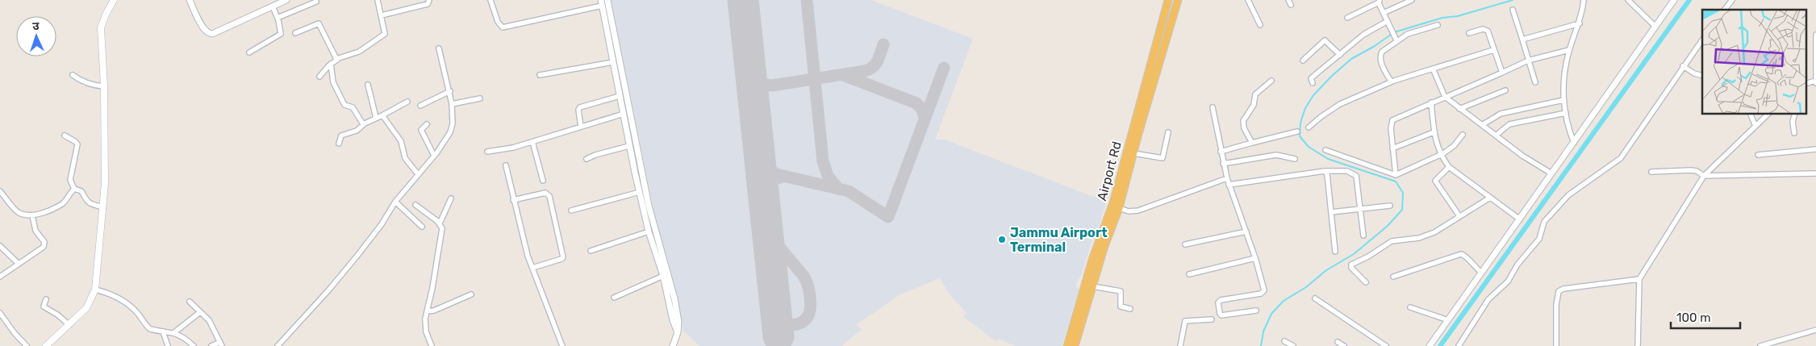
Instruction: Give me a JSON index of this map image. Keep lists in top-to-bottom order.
{
  "streets": {
    "main road": ["Airport Rd"]
  },
  "places": ["Jammu Airport Terminal"],
  "scale_bar": "100 m",
  "north": "top"
}
